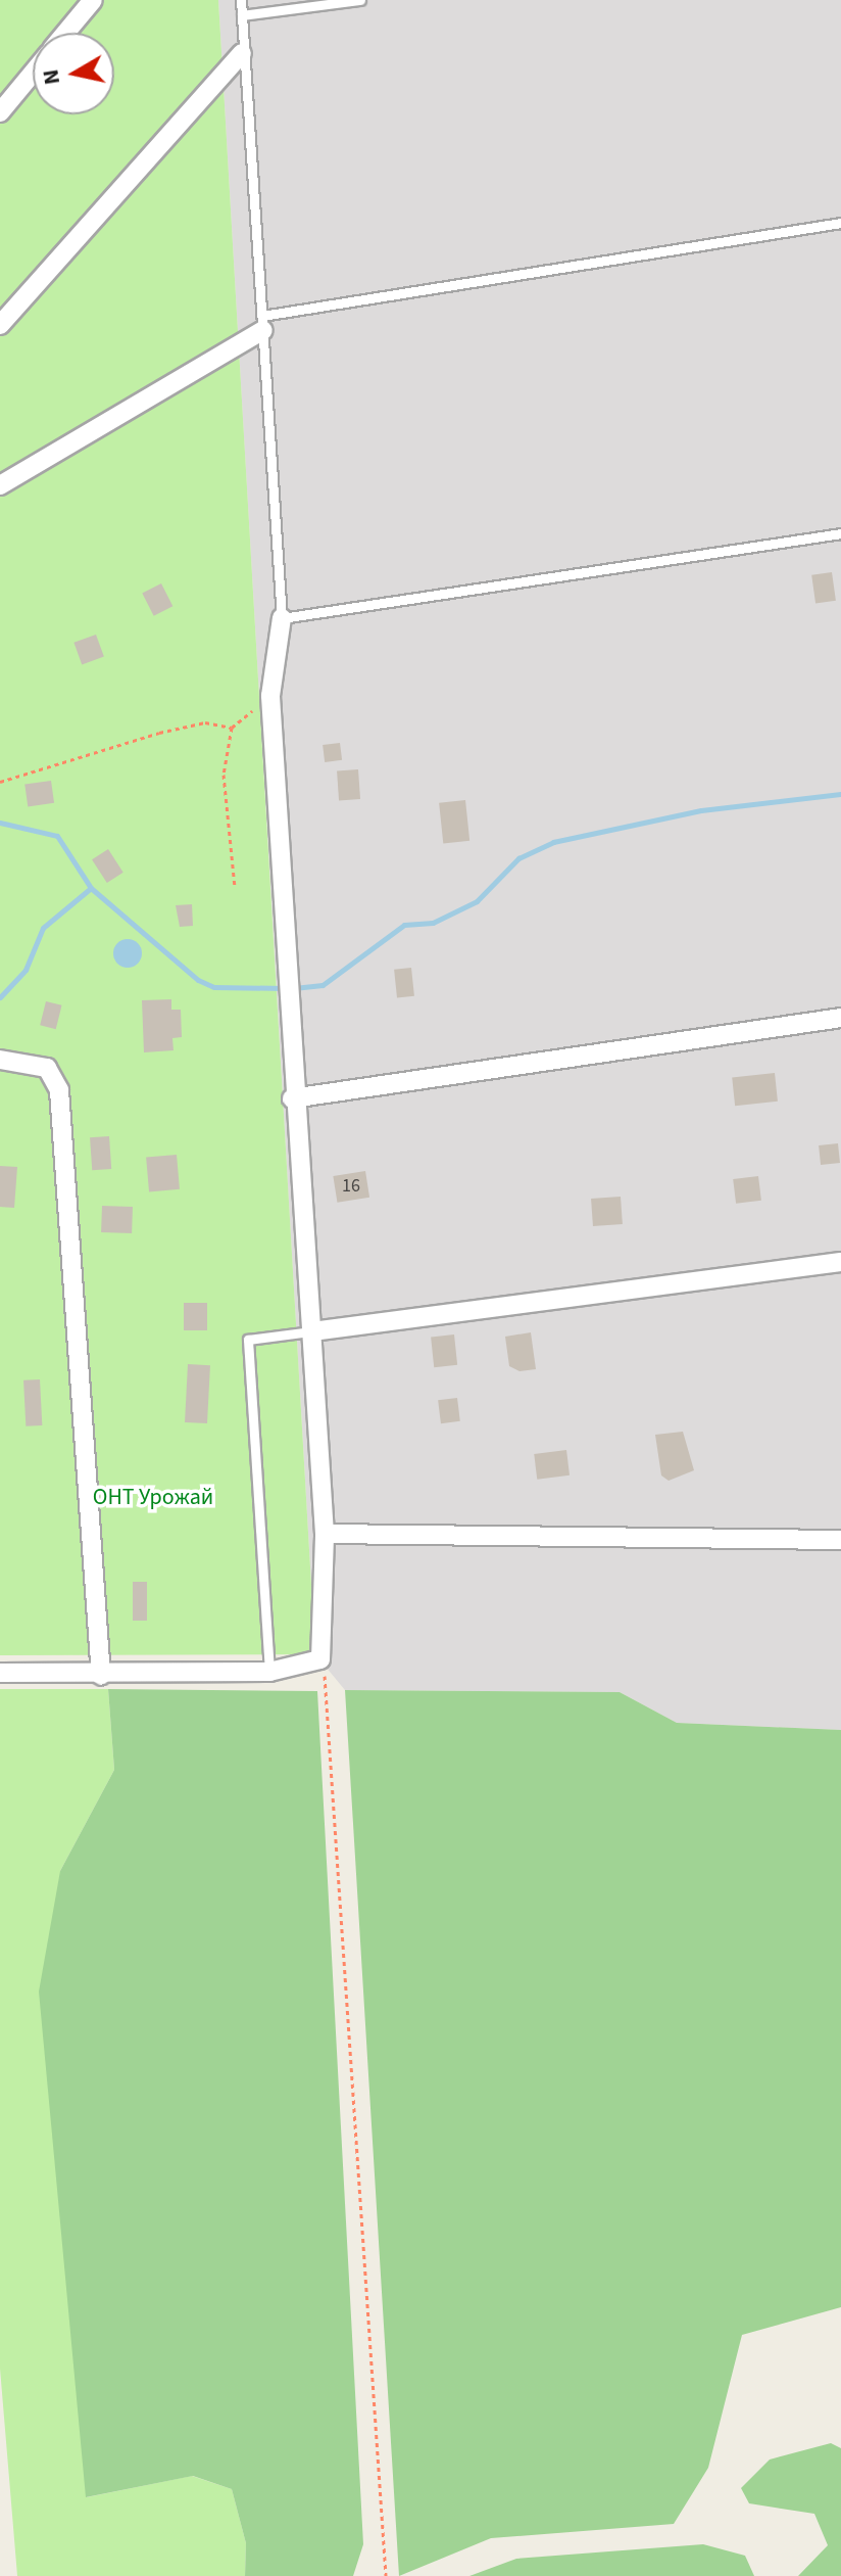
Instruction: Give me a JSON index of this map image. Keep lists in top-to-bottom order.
{
  "parks": ["ОНТ Урожай"],
  "house_numbers": ["16"],
  "north": "left"
}
